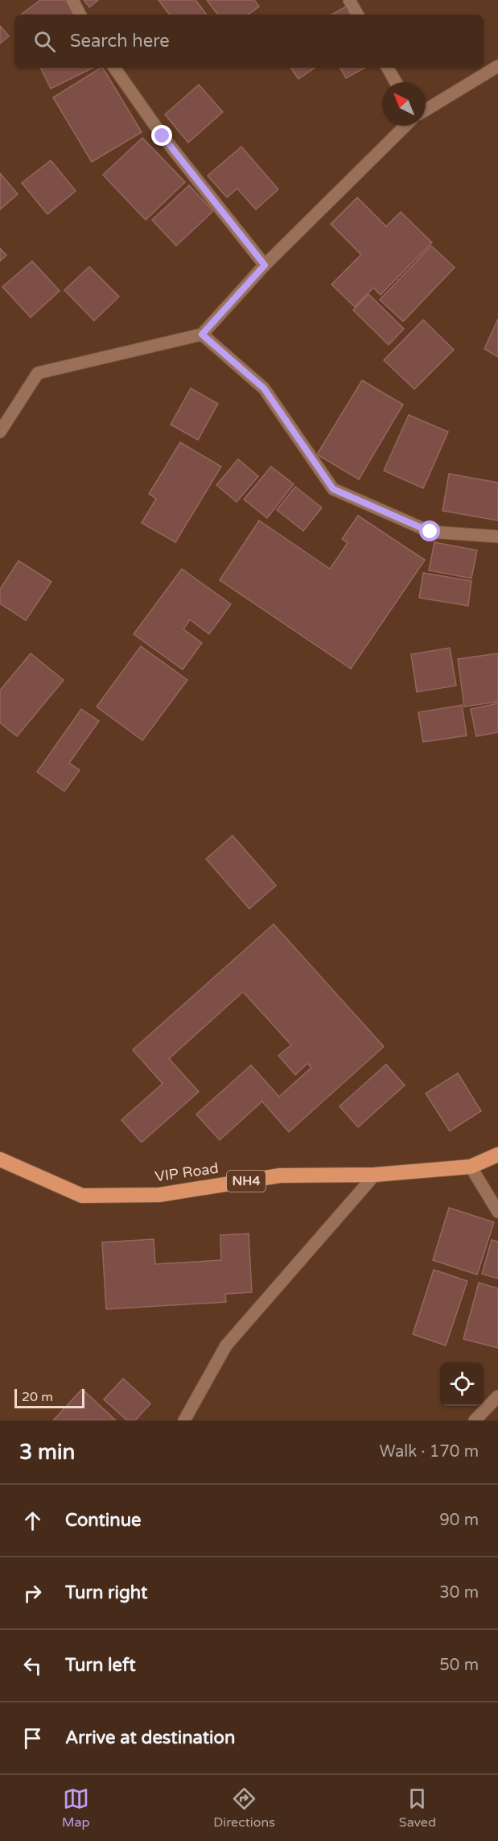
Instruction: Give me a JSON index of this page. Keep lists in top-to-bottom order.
{
  "streets": {
    "highway": ["VIP Road", "NH4"]
  },
  "scale_bar": "20 m",
  "north": "top left",
  "page": {
    "search": "Search here",
    "scale": "20 m",
    "heading": ["3 min", "Walk · 170 m"],
    "list": [
      ["Continue", "90 m"],
      ["Turn right", "30 m"],
      ["Turn left", "50 m"],
      "Arrive at destination"
    ],
    "nav": ["Map", "Directions", "Saved"]
  }
}
